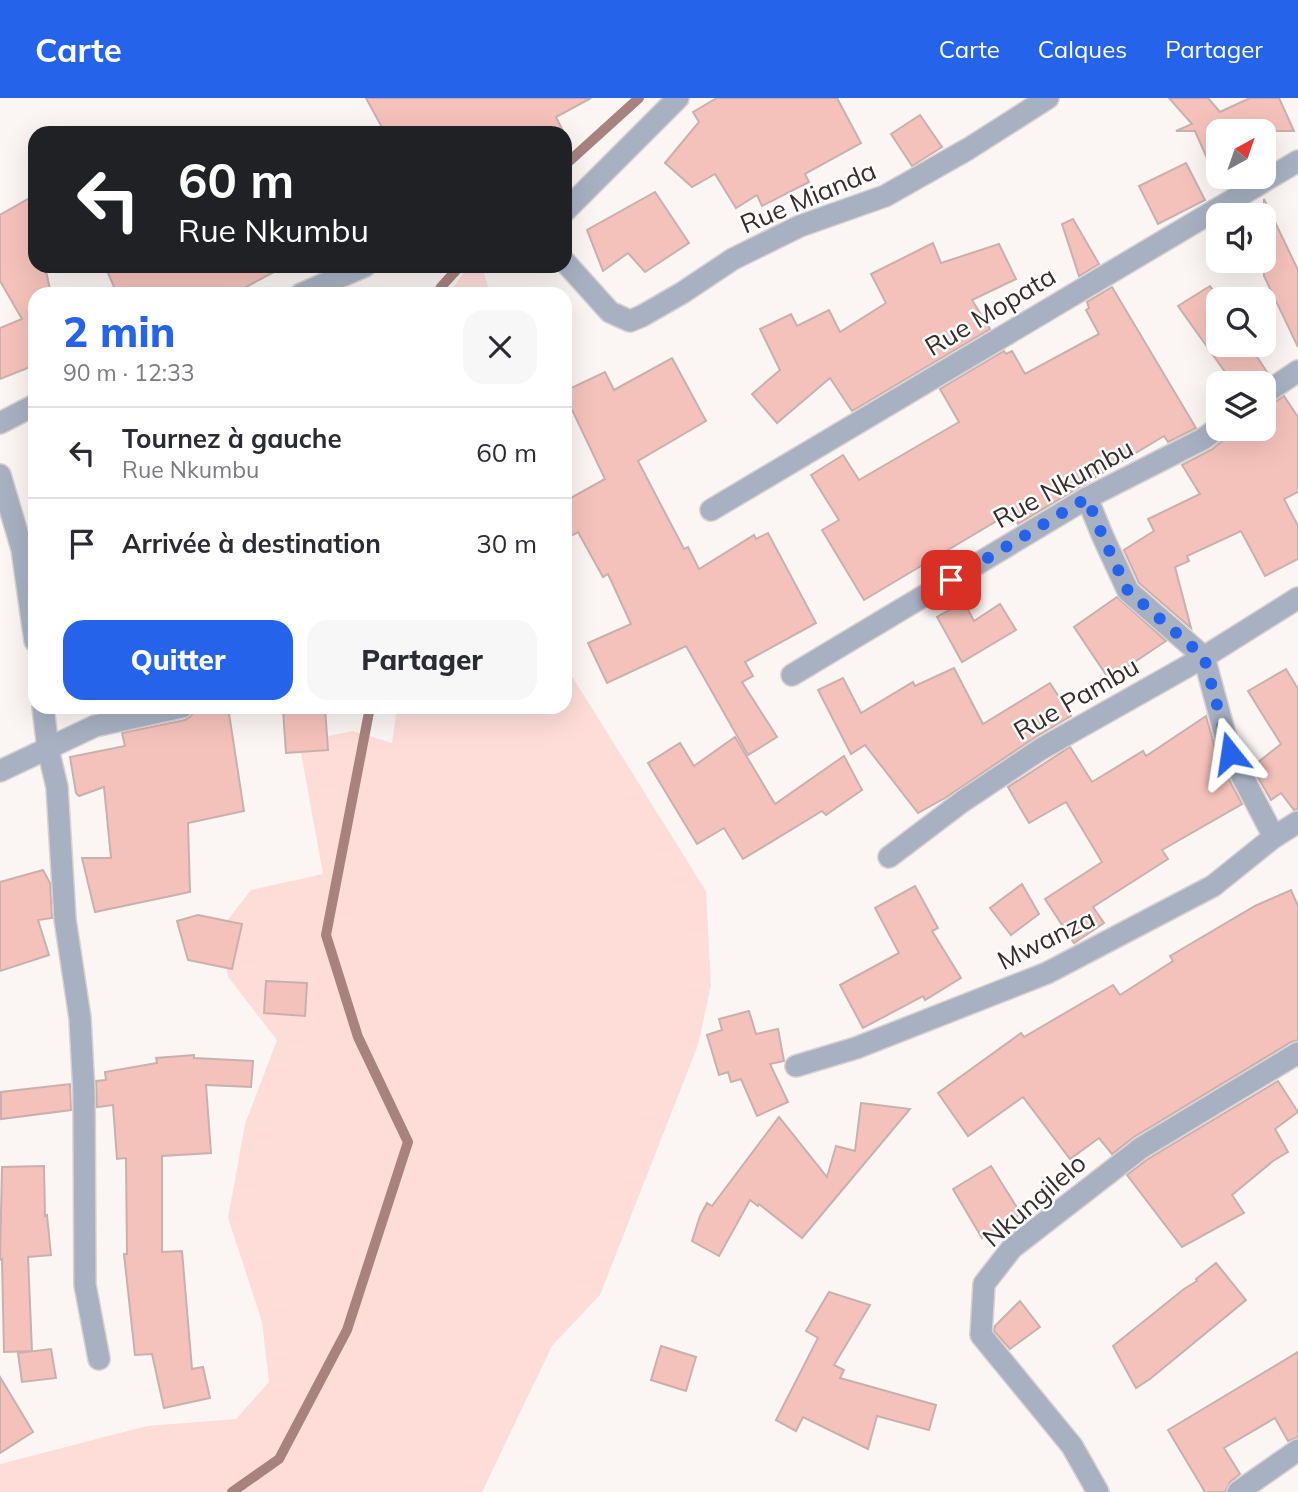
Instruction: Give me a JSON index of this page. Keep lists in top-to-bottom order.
{
  "streets": {
    "street": [
      "Rue Mianda",
      "Rue Mopata",
      "Rue Nkumbu",
      "Rue Pambu",
      "Mwanza",
      "Nkungilelo"
    ]
  },
  "north": "top right",
  "page": {
    "header": "Carte",
    "nav": ["Carte", "Calques", "Partager"],
    "turn": ["60 m", "Rue Nkumbu"],
    "heading": ["2 min", "90 m · 12:33"],
    "list": [
      {
        "name": "Tournez à gauche",
        "note": "Rue Nkumbu",
        "value": "60 m"
      },
      {
        "name": "Arrivée à destination",
        "value": "30 m"
      }
    ],
    "buttons": ["Quitter", "Partager"]
  }
}
